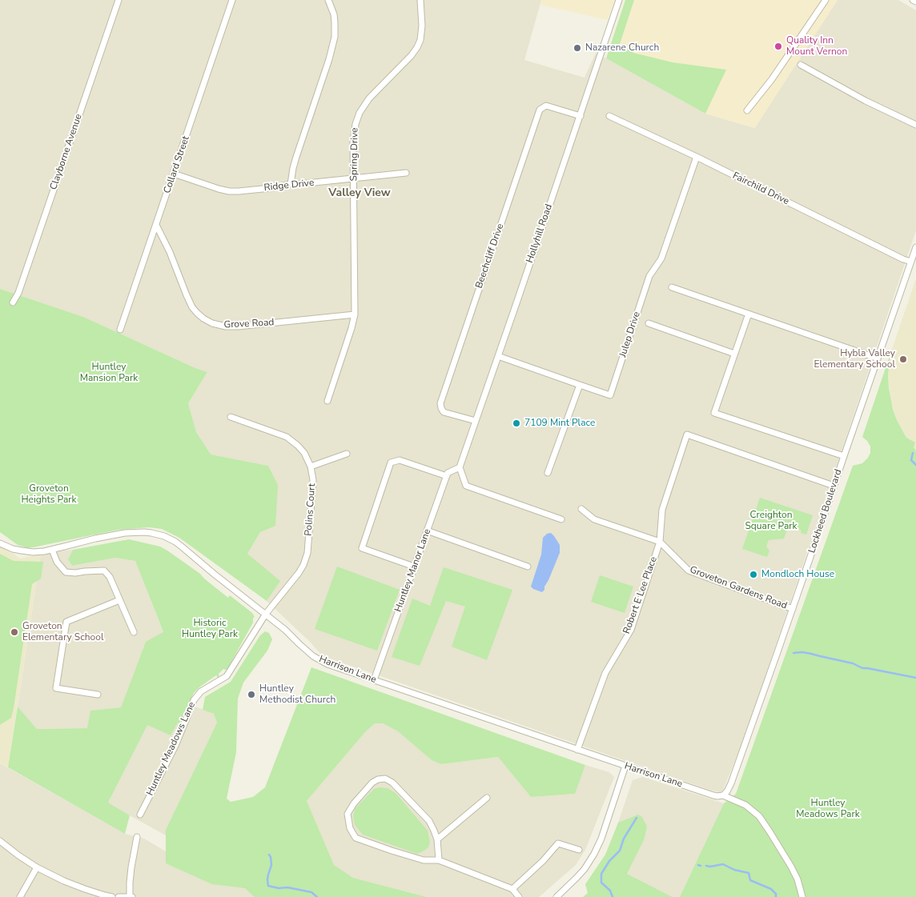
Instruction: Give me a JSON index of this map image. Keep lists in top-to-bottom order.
{
  "streets": {
    "street": [
      "Clayborne Avenue",
      "Spring Drive",
      "Collard Street",
      "Ridge Drive",
      "Fairchild Drive",
      "Hollyhill Road",
      "Beechcliff Drive",
      "Grove Road",
      "Julep Drive",
      "Polins Court",
      "Lockheed Boulevard",
      "Huntley Manor Lane",
      "Groveton Gardens Road",
      "Robert E Lee Place",
      "Harrison Lane",
      "Huntley Meadows Lane"
    ]
  },
  "crossings": [
    ["Spring Drive", "Ridge Drive"],
    ["Spring Drive", "Grove Road"],
    ["Collard Street", "Ridge Drive"],
    ["Collard Street", "Grove Road"],
    ["Fairchild Drive", "Julep Drive"],
    ["Fairchild Drive", "Lockheed Boulevard"],
    ["Hollyhill Road", "Beechcliff Drive"],
    ["Polins Court", "Harrison Lane"],
    ["Polins Court", "Huntley Meadows Lane"],
    ["Lockheed Boulevard", "Groveton Gardens Road"],
    ["Lockheed Boulevard", "Robert E Lee Place"],
    ["Lockheed Boulevard", "Harrison Lane"],
    ["Huntley Manor Lane", "Harrison Lane"],
    ["Groveton Gardens Road", "Robert E Lee Place"],
    ["Robert E Lee Place", "Harrison Lane"],
    ["Harrison Lane", "Huntley Meadows Lane"]
  ],
  "districts": ["Valley View"],
  "parks": [
    "Huntley Mansion Park",
    "Groveton Heights Park",
    "Creighton Square Park",
    "Historic Huntley Park",
    "Huntley Meadows Park"
  ],
  "places": [
    "Quality Inn Mount Vernon",
    "Nazarene Church",
    "Hybla Valley Elementary School",
    "7109 Mint Place",
    "Mondloch House",
    "Groveton Elementary School",
    "Huntley Methodist Church"
  ]
}
